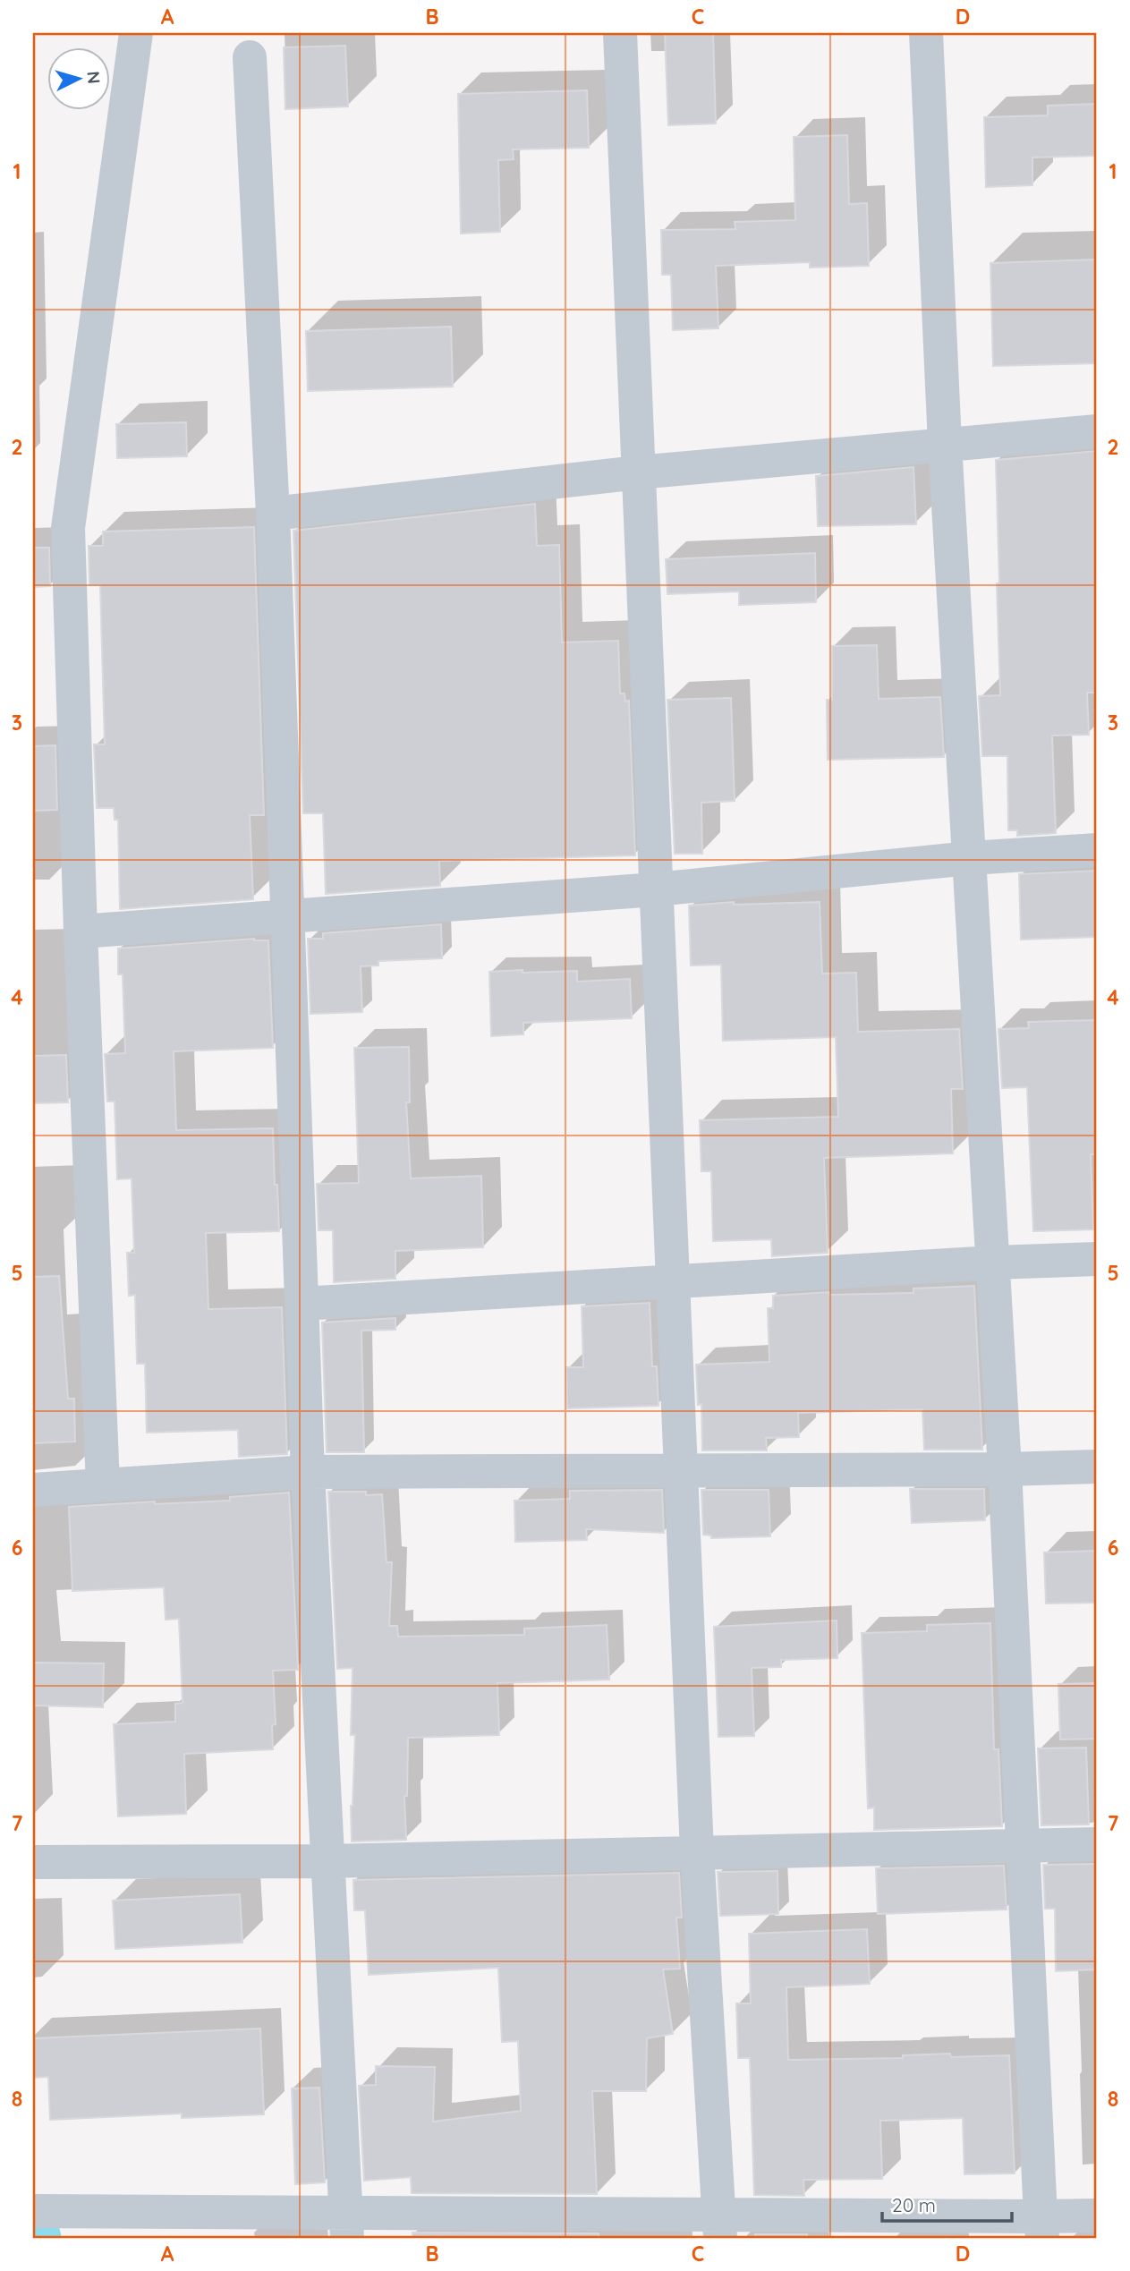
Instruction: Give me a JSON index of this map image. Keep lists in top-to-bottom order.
{
  "scale_bar": "20 m",
  "north": "right",
  "grid": {
    "columns": [
      "A",
      "B",
      "C",
      "D"
    ],
    "rows": [
      "1",
      "2",
      "3",
      "4",
      "5",
      "6",
      "7",
      "8"
    ]
  }
}
